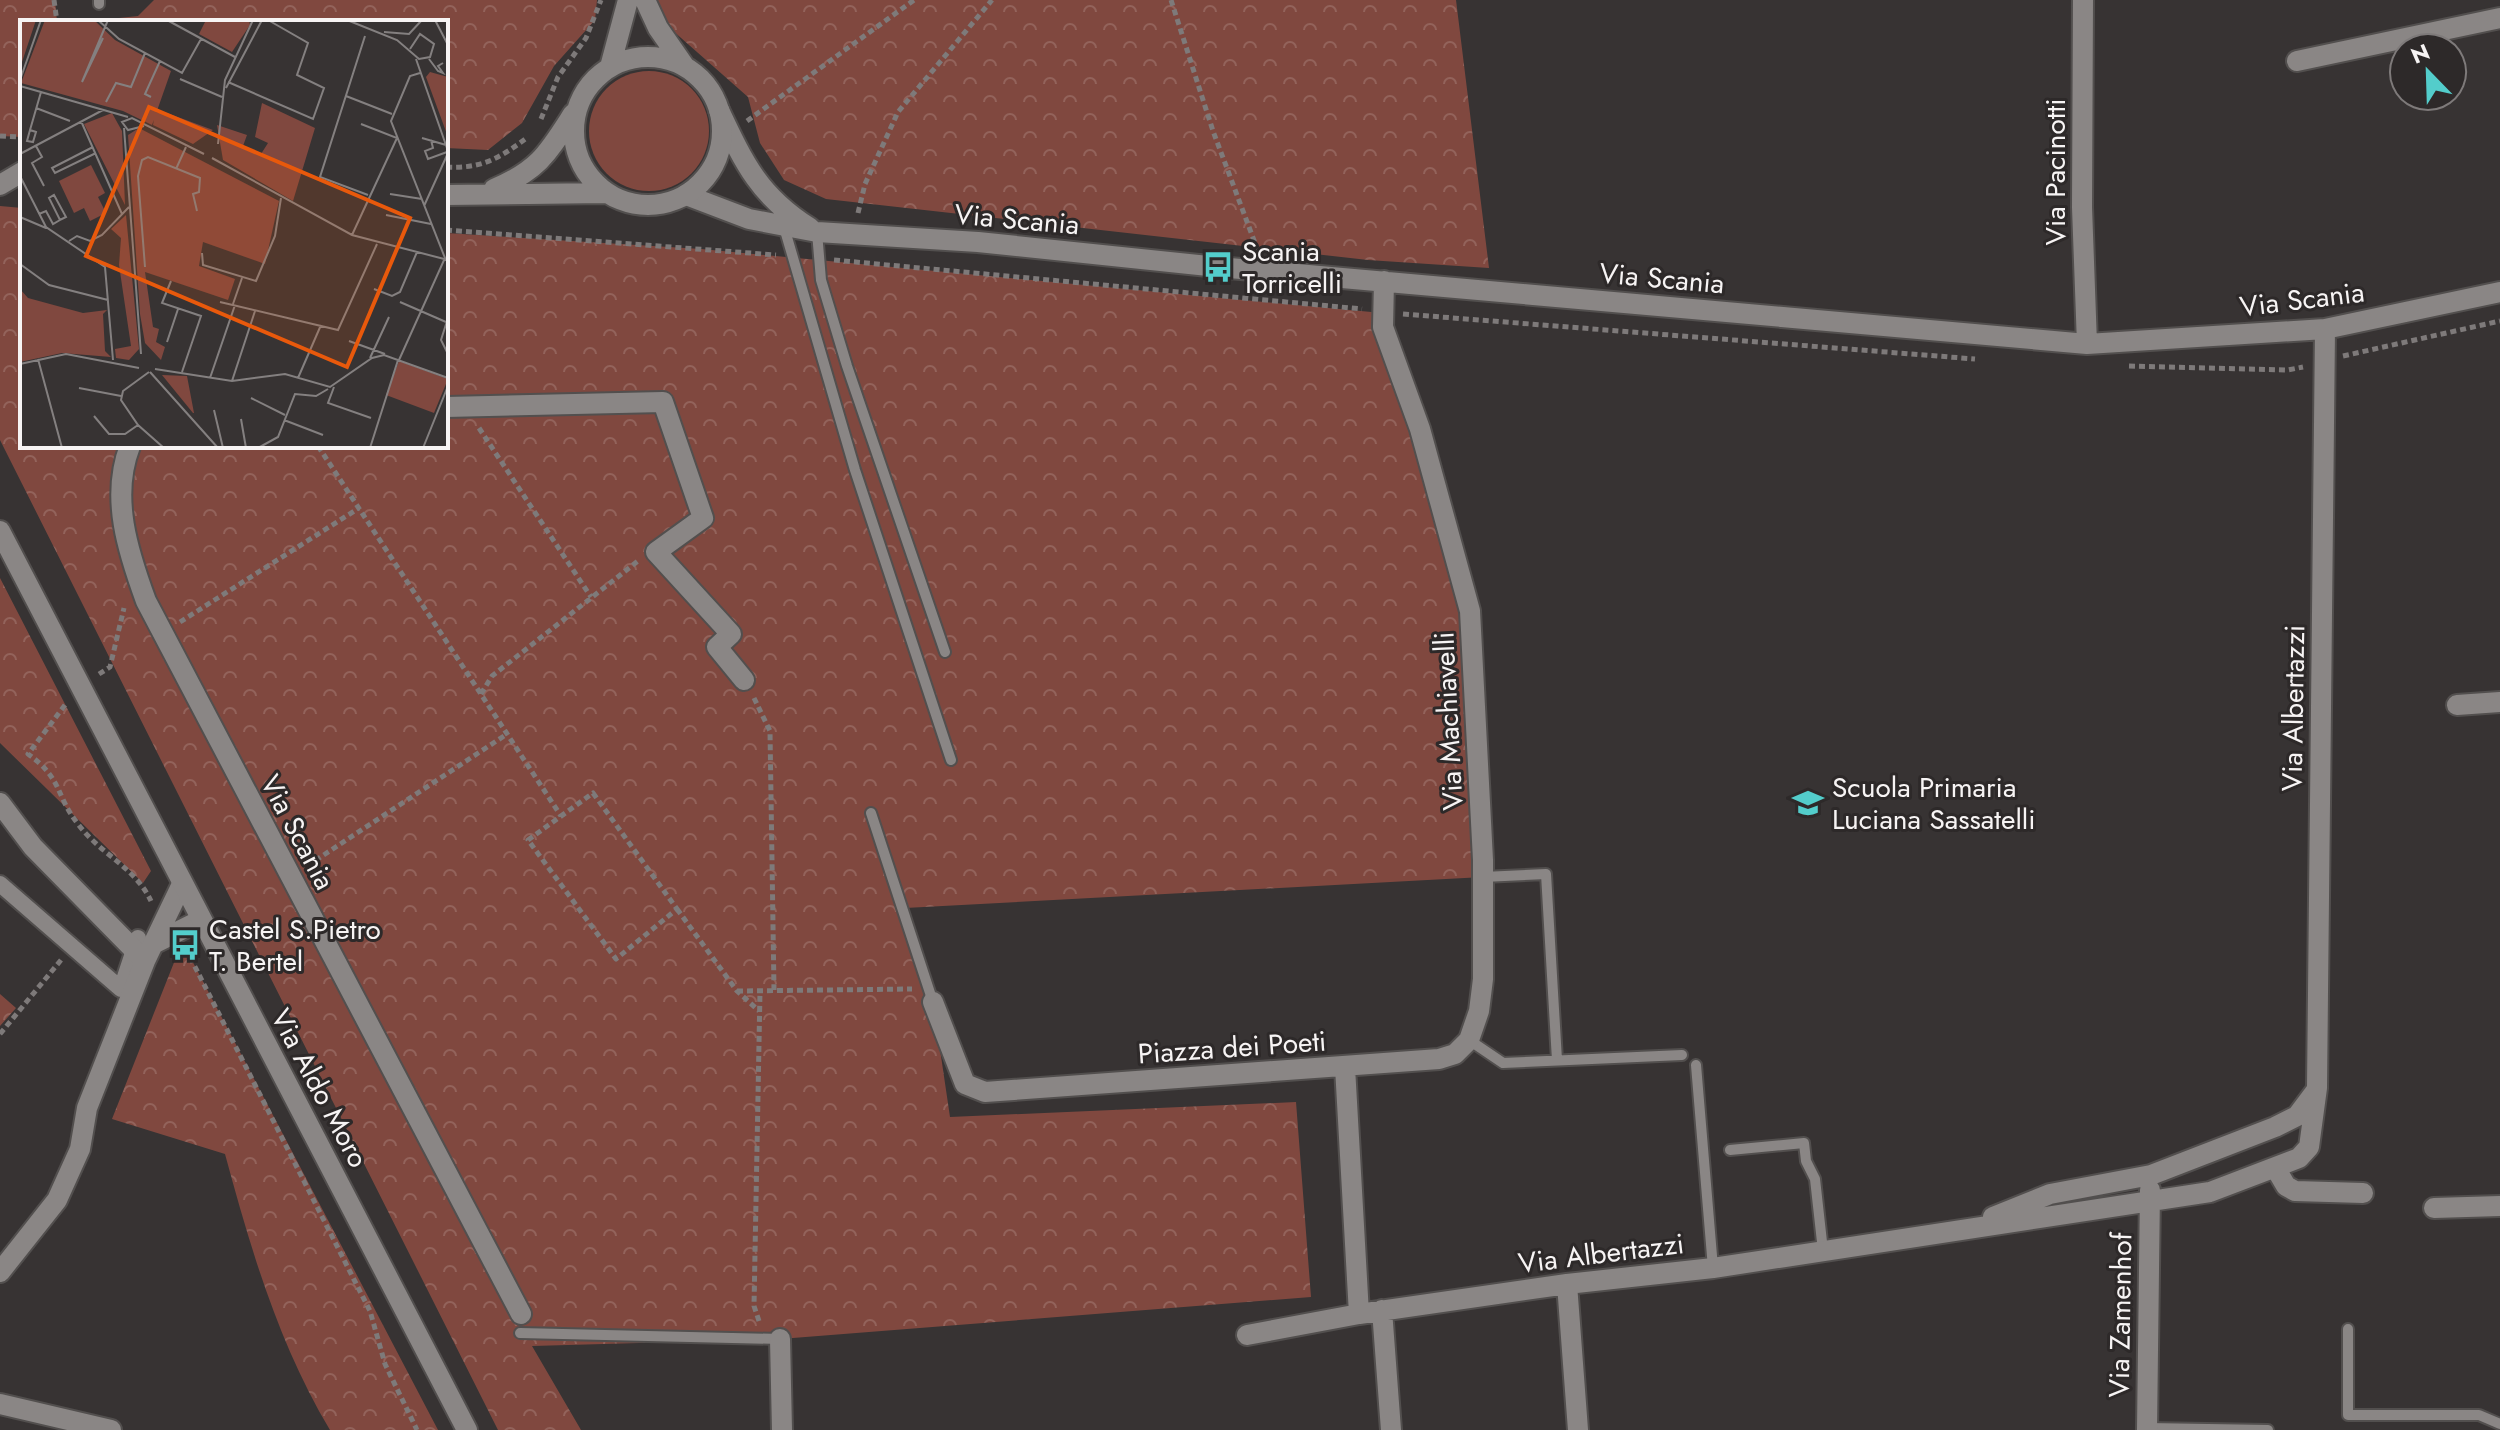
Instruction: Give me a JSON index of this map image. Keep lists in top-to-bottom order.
{
  "streets": {
    "street": [
      "Via Pacinotti",
      "Via Scania",
      "Via Albertazzi",
      "Via Machiavelli",
      "Piazza dei Poeti",
      "Via Aldo Moro",
      "Via Zamenhof"
    ]
  },
  "crossings": [
    ["Via Pacinotti", "Via Scania"],
    ["Via Scania", "Via Albertazzi"],
    ["Via Scania", "Via Machiavelli"],
    ["Via Albertazzi", "Piazza dei Poeti"],
    ["Via Albertazzi", "Via Zamenhof"]
  ],
  "places": {
    "bus stop": ["Scania Torricelli", "Castel S.Pietro T. Bertel"],
    "school or university": ["Scuola Primaria Luciana Sassatelli"]
  },
  "north": "top left"
}
